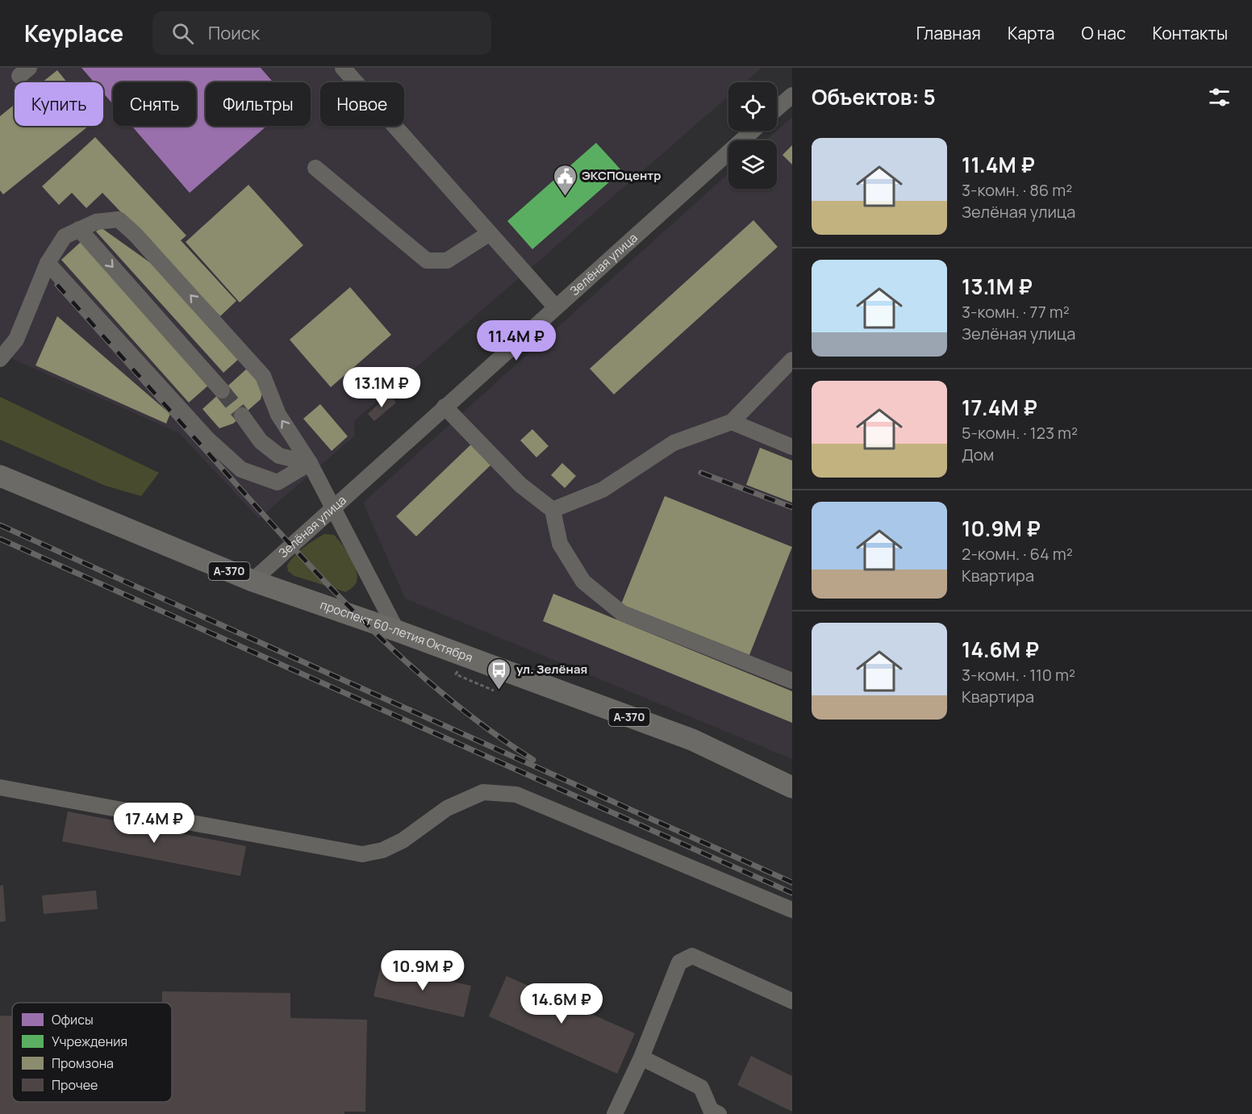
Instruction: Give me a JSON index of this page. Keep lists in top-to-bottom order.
{
  "streets": {
    "highway": ["А-370", "проспект 60-летия Октября"],
    "street": ["Зелёная улица"]
  },
  "crossings": [
    ["Зелёная улица", "проспект 60-летия Октября"]
  ],
  "places": {
    "public building": ["ЭКСПОцентр"],
    "bus stop": ["ул. Зелёная"]
  },
  "legend": [
    "Офисы",
    "Учреждения",
    "Промзона",
    "Прочее"
  ],
  "page": {
    "header": "Keyplace",
    "search": "Поиск",
    "nav": [
      "Главная",
      "Карта",
      "О нас",
      "Контакты"
    ],
    "heading": "Объектов: 5",
    "chip": [
      "Купить",
      "Снять",
      "Фильтры",
      "Новое"
    ],
    "list": [
      {
        "name": "11.4M ₽",
        "note": "3-комн. · 86 m² · Зелёная улица"
      },
      {
        "name": "13.1M ₽",
        "note": "3-комн. · 77 m² · Зелёная улица"
      },
      {
        "name": "17.4M ₽",
        "note": "5-комн. · 123 m² · Дом"
      },
      {
        "name": "10.9M ₽",
        "note": "2-комн. · 64 m² · Квартира"
      },
      {
        "name": "14.6M ₽",
        "note": "3-комн. · 110 m² · Квартира"
      }
    ],
    "price": [
      "11.4M ₽",
      "13.1M ₽",
      "17.4M ₽",
      "10.9M ₽",
      "14.6M ₽"
    ]
  }
}
